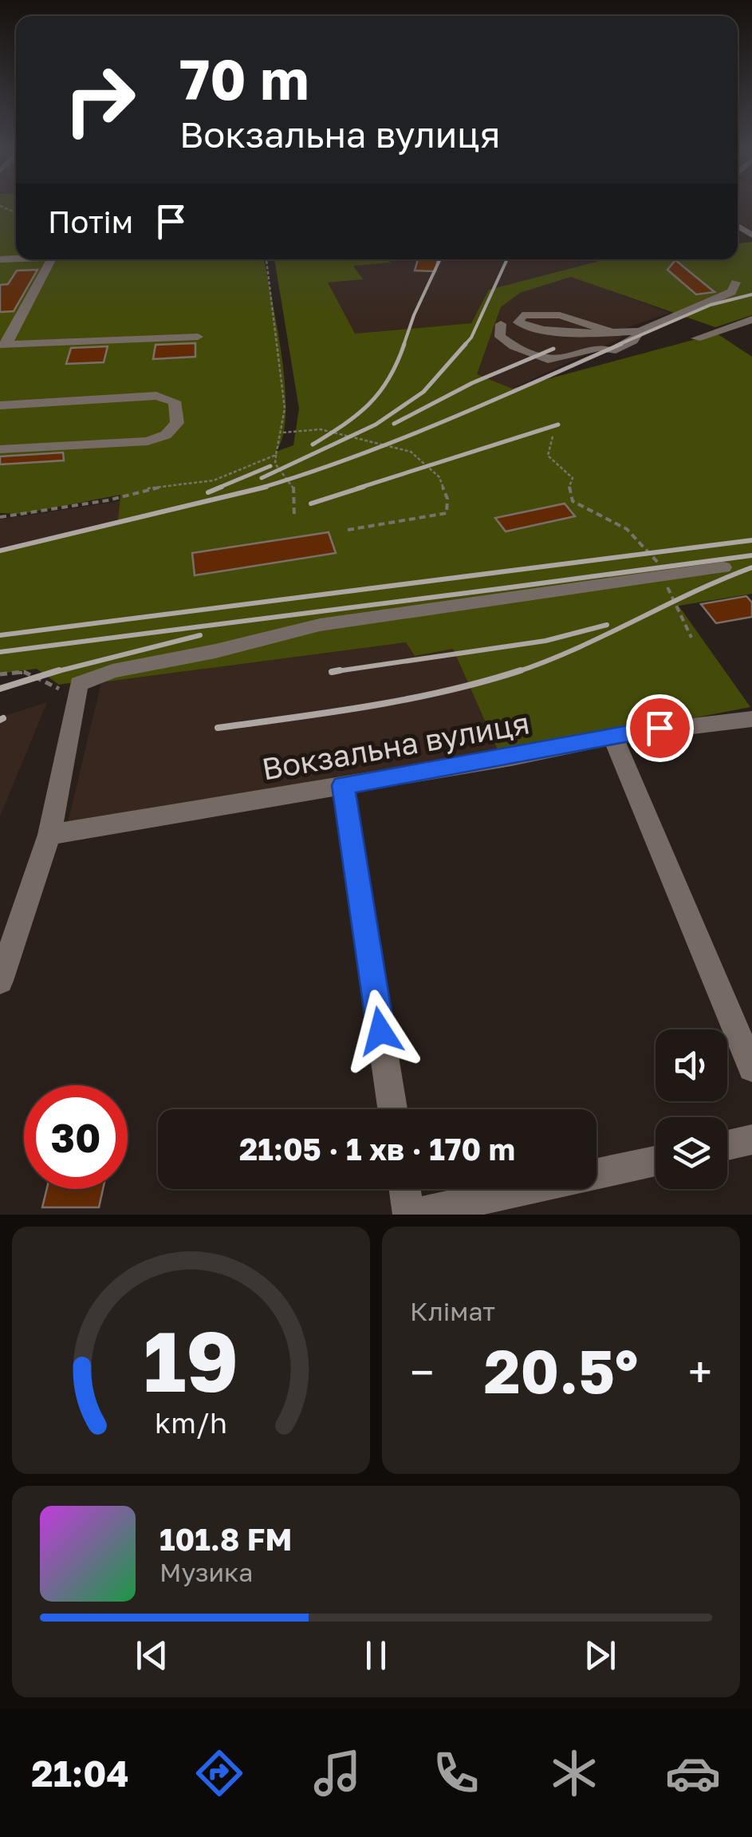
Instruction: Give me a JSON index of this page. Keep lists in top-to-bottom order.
{
  "streets": {
    "street": ["Вокзальна вулиця"]
  },
  "page": {
    "turn": ["70 m", "Вокзальна вулиця"],
    "then": "Потім",
    "limit": "30",
    "trip": "21:05 · 1 хв · 170 m",
    "tile": "Клімат",
    "heat": ["−", "20.5°", "+"],
    "song": ["101.8 FM", "Музика"],
    "tabs": "21:04",
    "gauge": ["19", "km/h"]
  }
}
